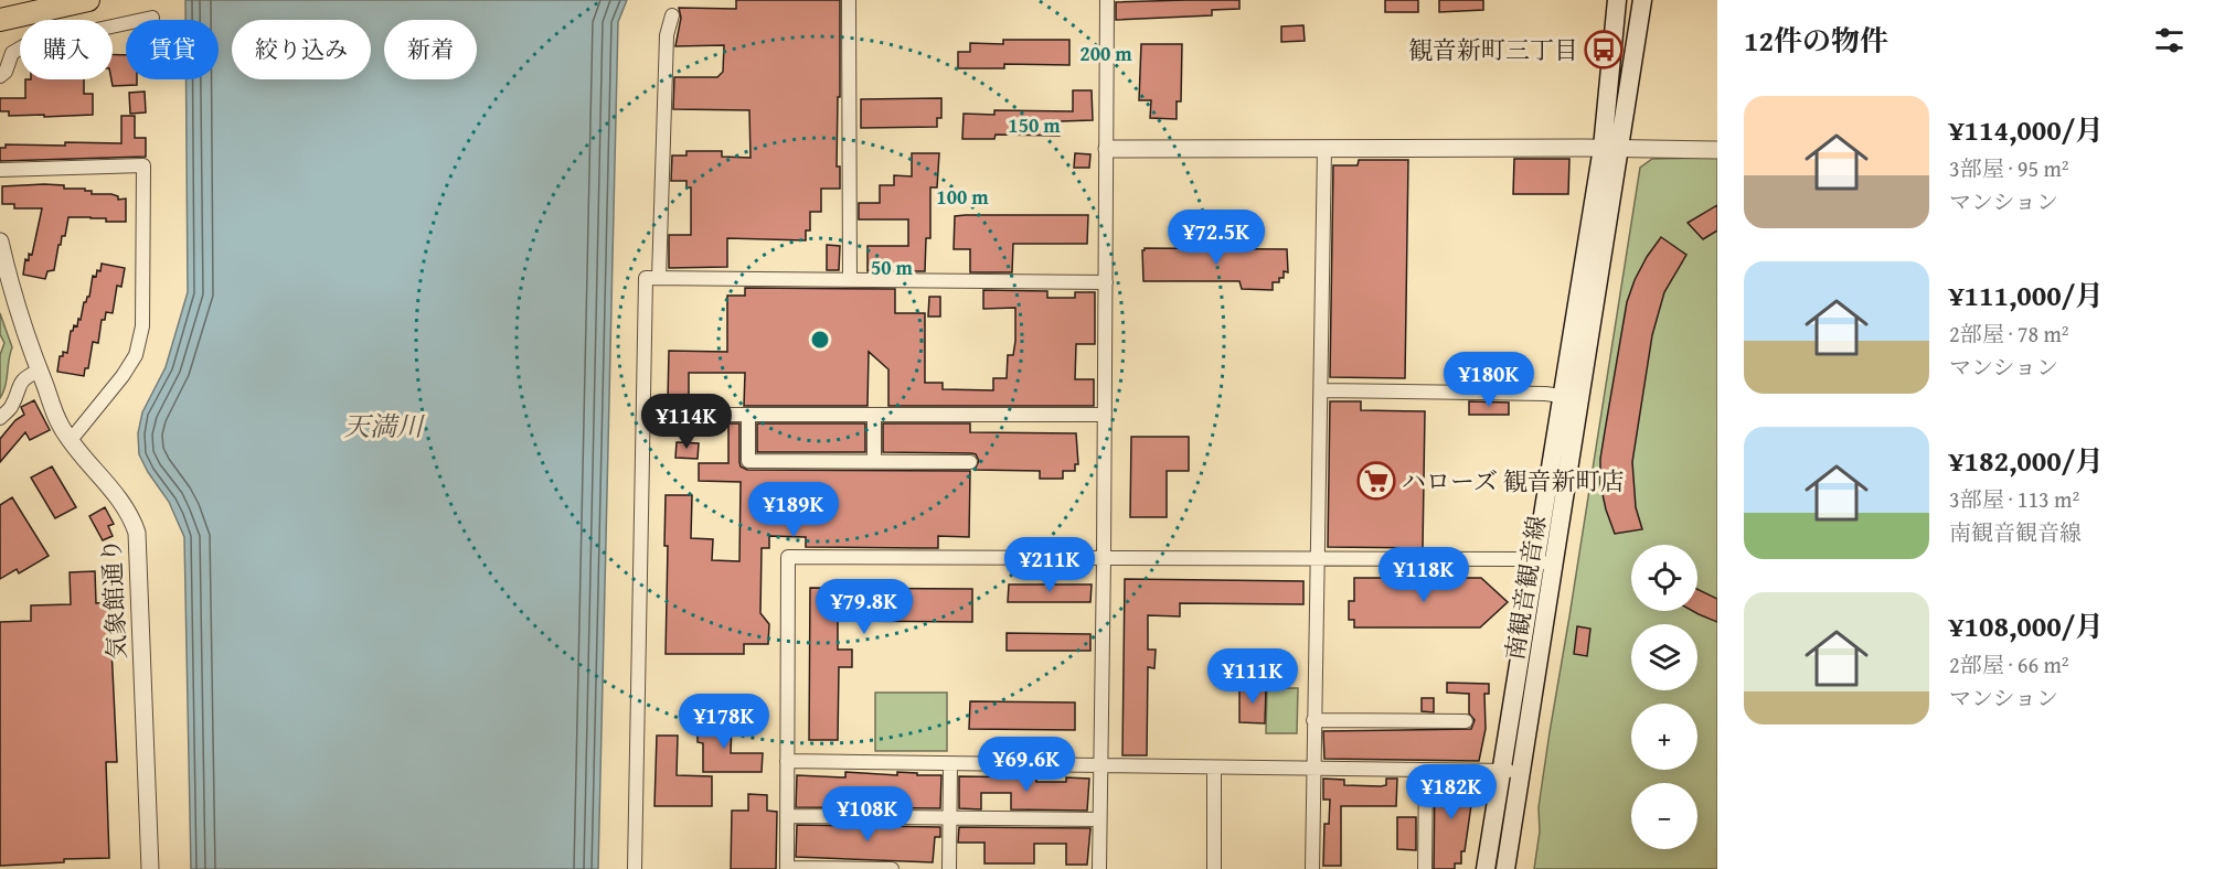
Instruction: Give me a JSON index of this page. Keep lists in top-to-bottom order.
{
  "streets": {
    "main road": ["南観音観音線"],
    "street": ["気象館通り"]
  },
  "water": ["天満川"],
  "places": {
    "bus stop": ["観音新町三丁目"],
    "supermarket": ["ハローズ 観音新町店"]
  },
  "page": {
    "heading": "12件の物件",
    "chip": [
      "購入",
      "賃貸",
      "絞り込み",
      "新着"
    ],
    "list": [
      {
        "name": "¥114,000/月",
        "note": "3部屋 · 95 m² · マンション"
      },
      {
        "name": "¥111,000/月",
        "note": "2部屋 · 78 m² · マンション"
      },
      {
        "name": "¥182,000/月",
        "note": "3部屋 · 113 m² · 南観音観音線"
      },
      {
        "name": "¥108,000/月",
        "note": "2部屋 · 66 m² · マンション"
      }
    ],
    "price": [
      "¥72.5K",
      "¥180K",
      "¥114K",
      "¥189K",
      "¥211K",
      "¥118K",
      "¥79.8K",
      "¥111K",
      "¥178K",
      "¥69.6K",
      "¥182K",
      "¥108K"
    ],
    "map_buttons": ["+", "−"]
  },
  "rings": [
    "200 m",
    "150 m",
    "100 m",
    "50 m"
  ]
}
